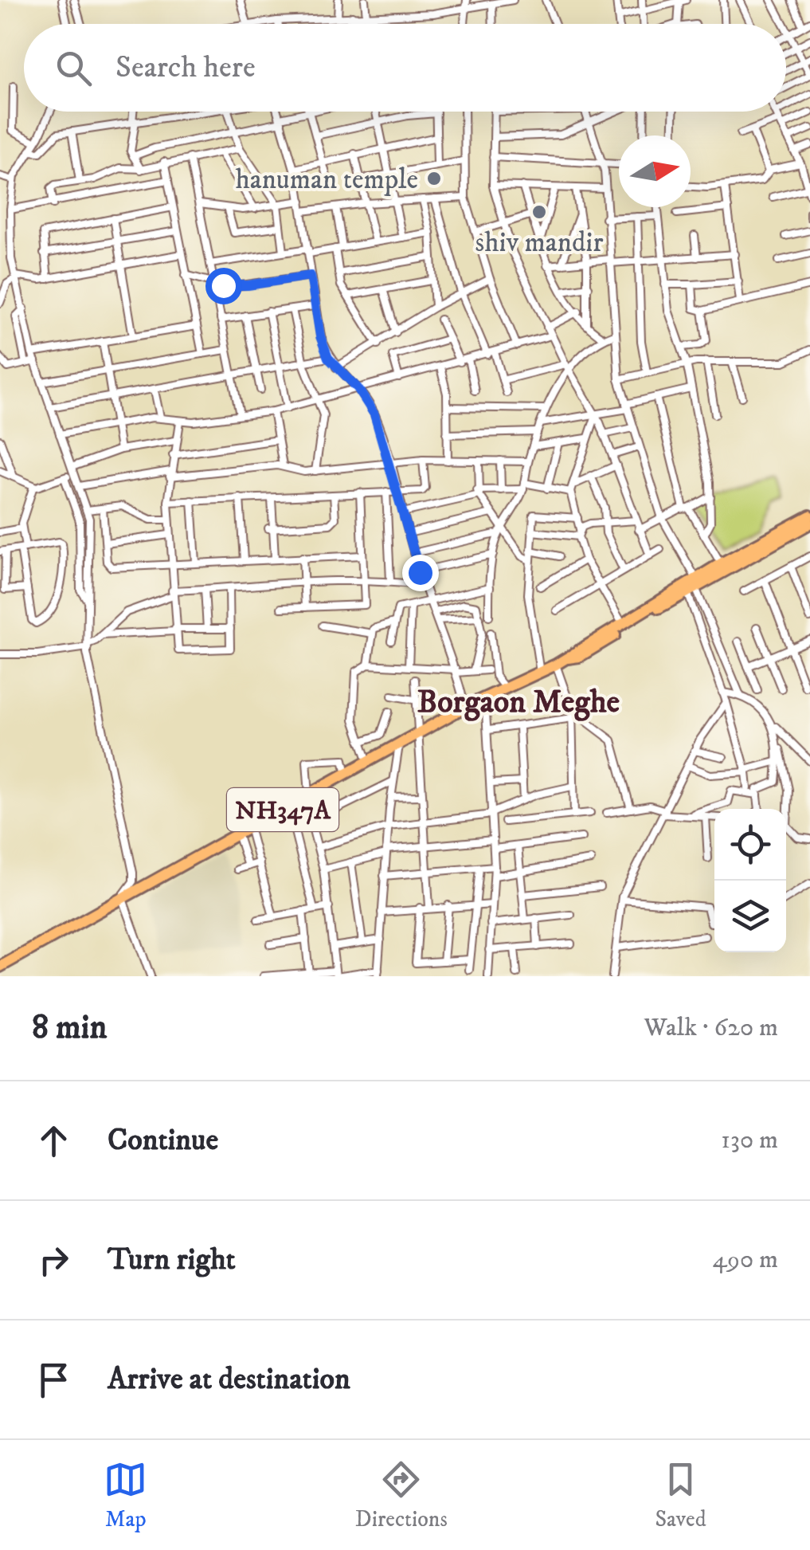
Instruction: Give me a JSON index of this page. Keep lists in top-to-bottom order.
{
  "streets": {
    "highway": ["NH347A"]
  },
  "districts": ["Borgaon Meghe"],
  "places": ["hanuman temple", "shiv mandir"],
  "north": "right",
  "page": {
    "search": "Search here",
    "heading": ["8 min", "Walk · 620 m"],
    "list": [
      ["Continue", "130 m"],
      ["Turn right", "490 m"],
      "Arrive at destination"
    ],
    "nav": ["Map", "Directions", "Saved"]
  }
}
